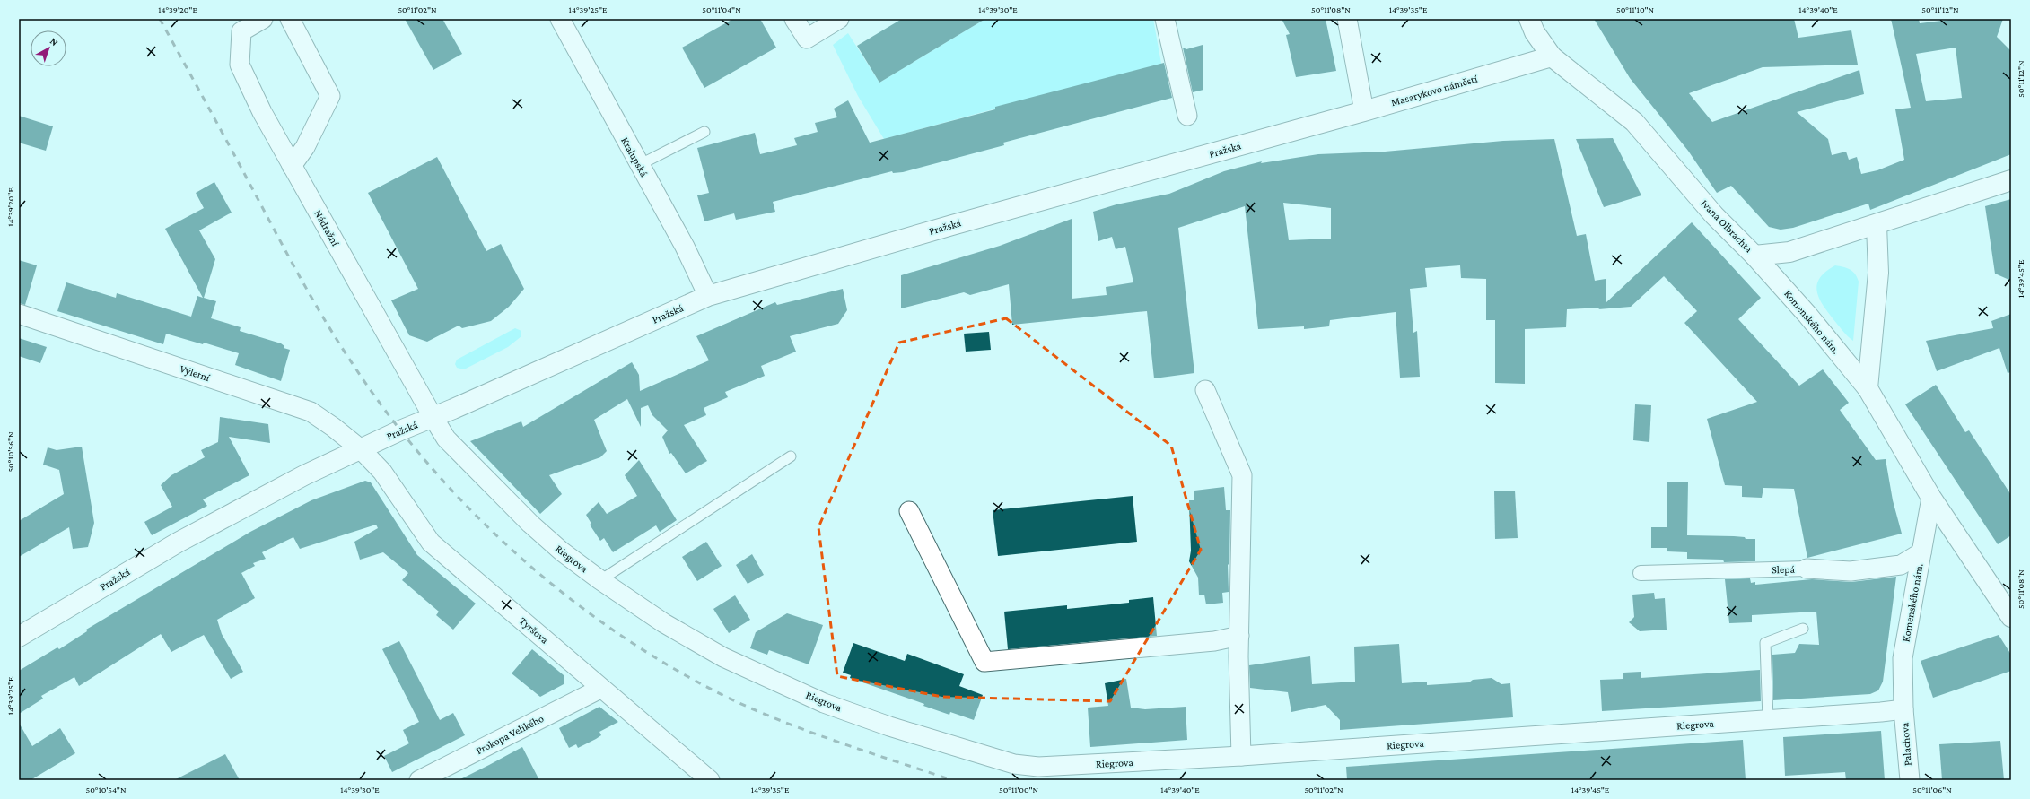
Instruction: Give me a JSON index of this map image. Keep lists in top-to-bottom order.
{
  "streets": {
    "main road": [
      "Masarykovo náměstí",
      "Pražská",
      "Ivana Olbrachta",
      "Komenského nám."
    ],
    "street": [
      "Kralupská",
      "Nádražní",
      "Výletní",
      "Riegrova",
      "Slepá",
      "Tyršova",
      "Prokopa Velikého",
      "Palachova"
    ]
  },
  "crossings": [
    ["Masarykovo náměstí", "Pražská"],
    ["Masarykovo náměstí", "Ivana Olbrachta"],
    ["Pražská", "Kralupská"],
    ["Pražská", "Nádražní"],
    ["Pražská", "Výletní"],
    ["Pražská", "Riegrova"],
    ["Pražská", "Tyršova"],
    ["Ivana Olbrachta", "Komenského nám."],
    ["Nádražní", "Riegrova"],
    ["Komenského nám.", "Riegrova"],
    ["Komenského nám.", "Slepá"],
    ["Komenského nám.", "Palachova"],
    ["Výletní", "Tyršova"],
    ["Riegrova", "Palachova"],
    ["Tyršova", "Prokopa Velikého"]
  ],
  "north": "top right",
  "coordinates": [
    "14°39'20\"E",
    "50°11'02\"N",
    "14°39'25\"E",
    "50°11'04\"N",
    "14°39'30\"E",
    "50°11'08\"N",
    "14°39'35\"E",
    "50°11'10\"N",
    "14°39'40\"E",
    "50°11'12\"N",
    "14°39'45\"E",
    "50°10'56\"N",
    "50°10'54\"N",
    "50°11'00\"N",
    "50°11'06\"N"
  ]
}
